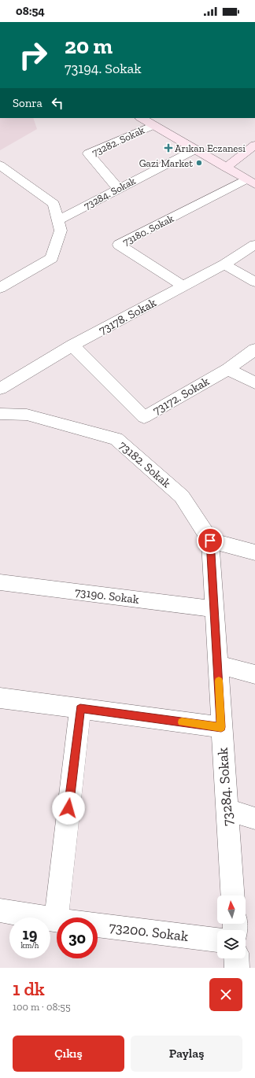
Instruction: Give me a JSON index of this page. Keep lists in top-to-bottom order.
{
  "streets": {
    "street": [
      "73282. Sokak",
      "73284. Sokak",
      "73180. Sokak",
      "73178. Sokak",
      "73172. Sokak",
      "73182. Sokak",
      "73190. Sokak",
      "73200. Sokak"
    ]
  },
  "crossings": [
    ["73282. Sokak", "73284. Sokak"],
    ["73284. Sokak", "73182. Sokak"],
    ["73284. Sokak", "73190. Sokak"],
    ["73180. Sokak", "73178. Sokak"],
    ["73178. Sokak", "73172. Sokak"]
  ],
  "places": {
    "health": ["Arıkan Eczanesi"],
    "other": ["Gazi Market"]
  },
  "north": "top",
  "page": {
    "status": "08:54",
    "turn": ["20 m", "73194. Sokak"],
    "then": "Sonra",
    "speed": "19 km/h",
    "limit": "30",
    "heading": ["1 dk", "100 m · 08:55"],
    "buttons": ["Çıkış", "Paylaş"]
  }
}
